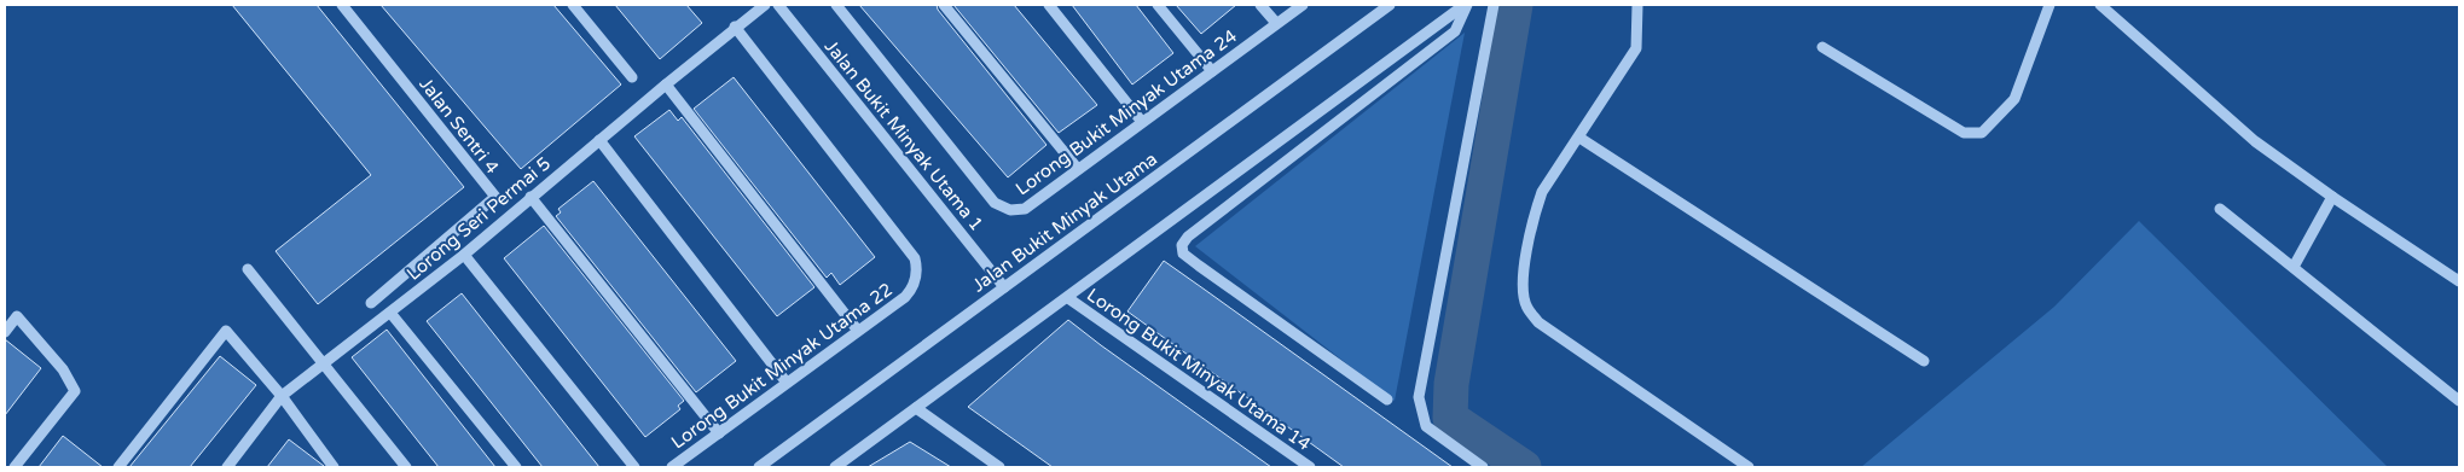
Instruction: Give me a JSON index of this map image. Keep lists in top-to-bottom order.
{
  "streets": {
    "street": [
      "Lorong Bukit Minyak Utama 24",
      "Jalan Sentri 4",
      "Jalan Bukit Minyak Utama 1",
      "Lorong Seri Permai 5",
      "Jalan Bukit Minyak Utama",
      "Lorong Bukit Minyak Utama 22",
      "Lorong Bukit Minyak Utama 14"
    ]
  },
  "crossings": [
    ["Jalan Bukit Minyak Utama 1", "Jalan Bukit Minyak Utama"],
    ["Lorong Seri Permai 5", "Lorong Bukit Minyak Utama 22"]
  ]
}
